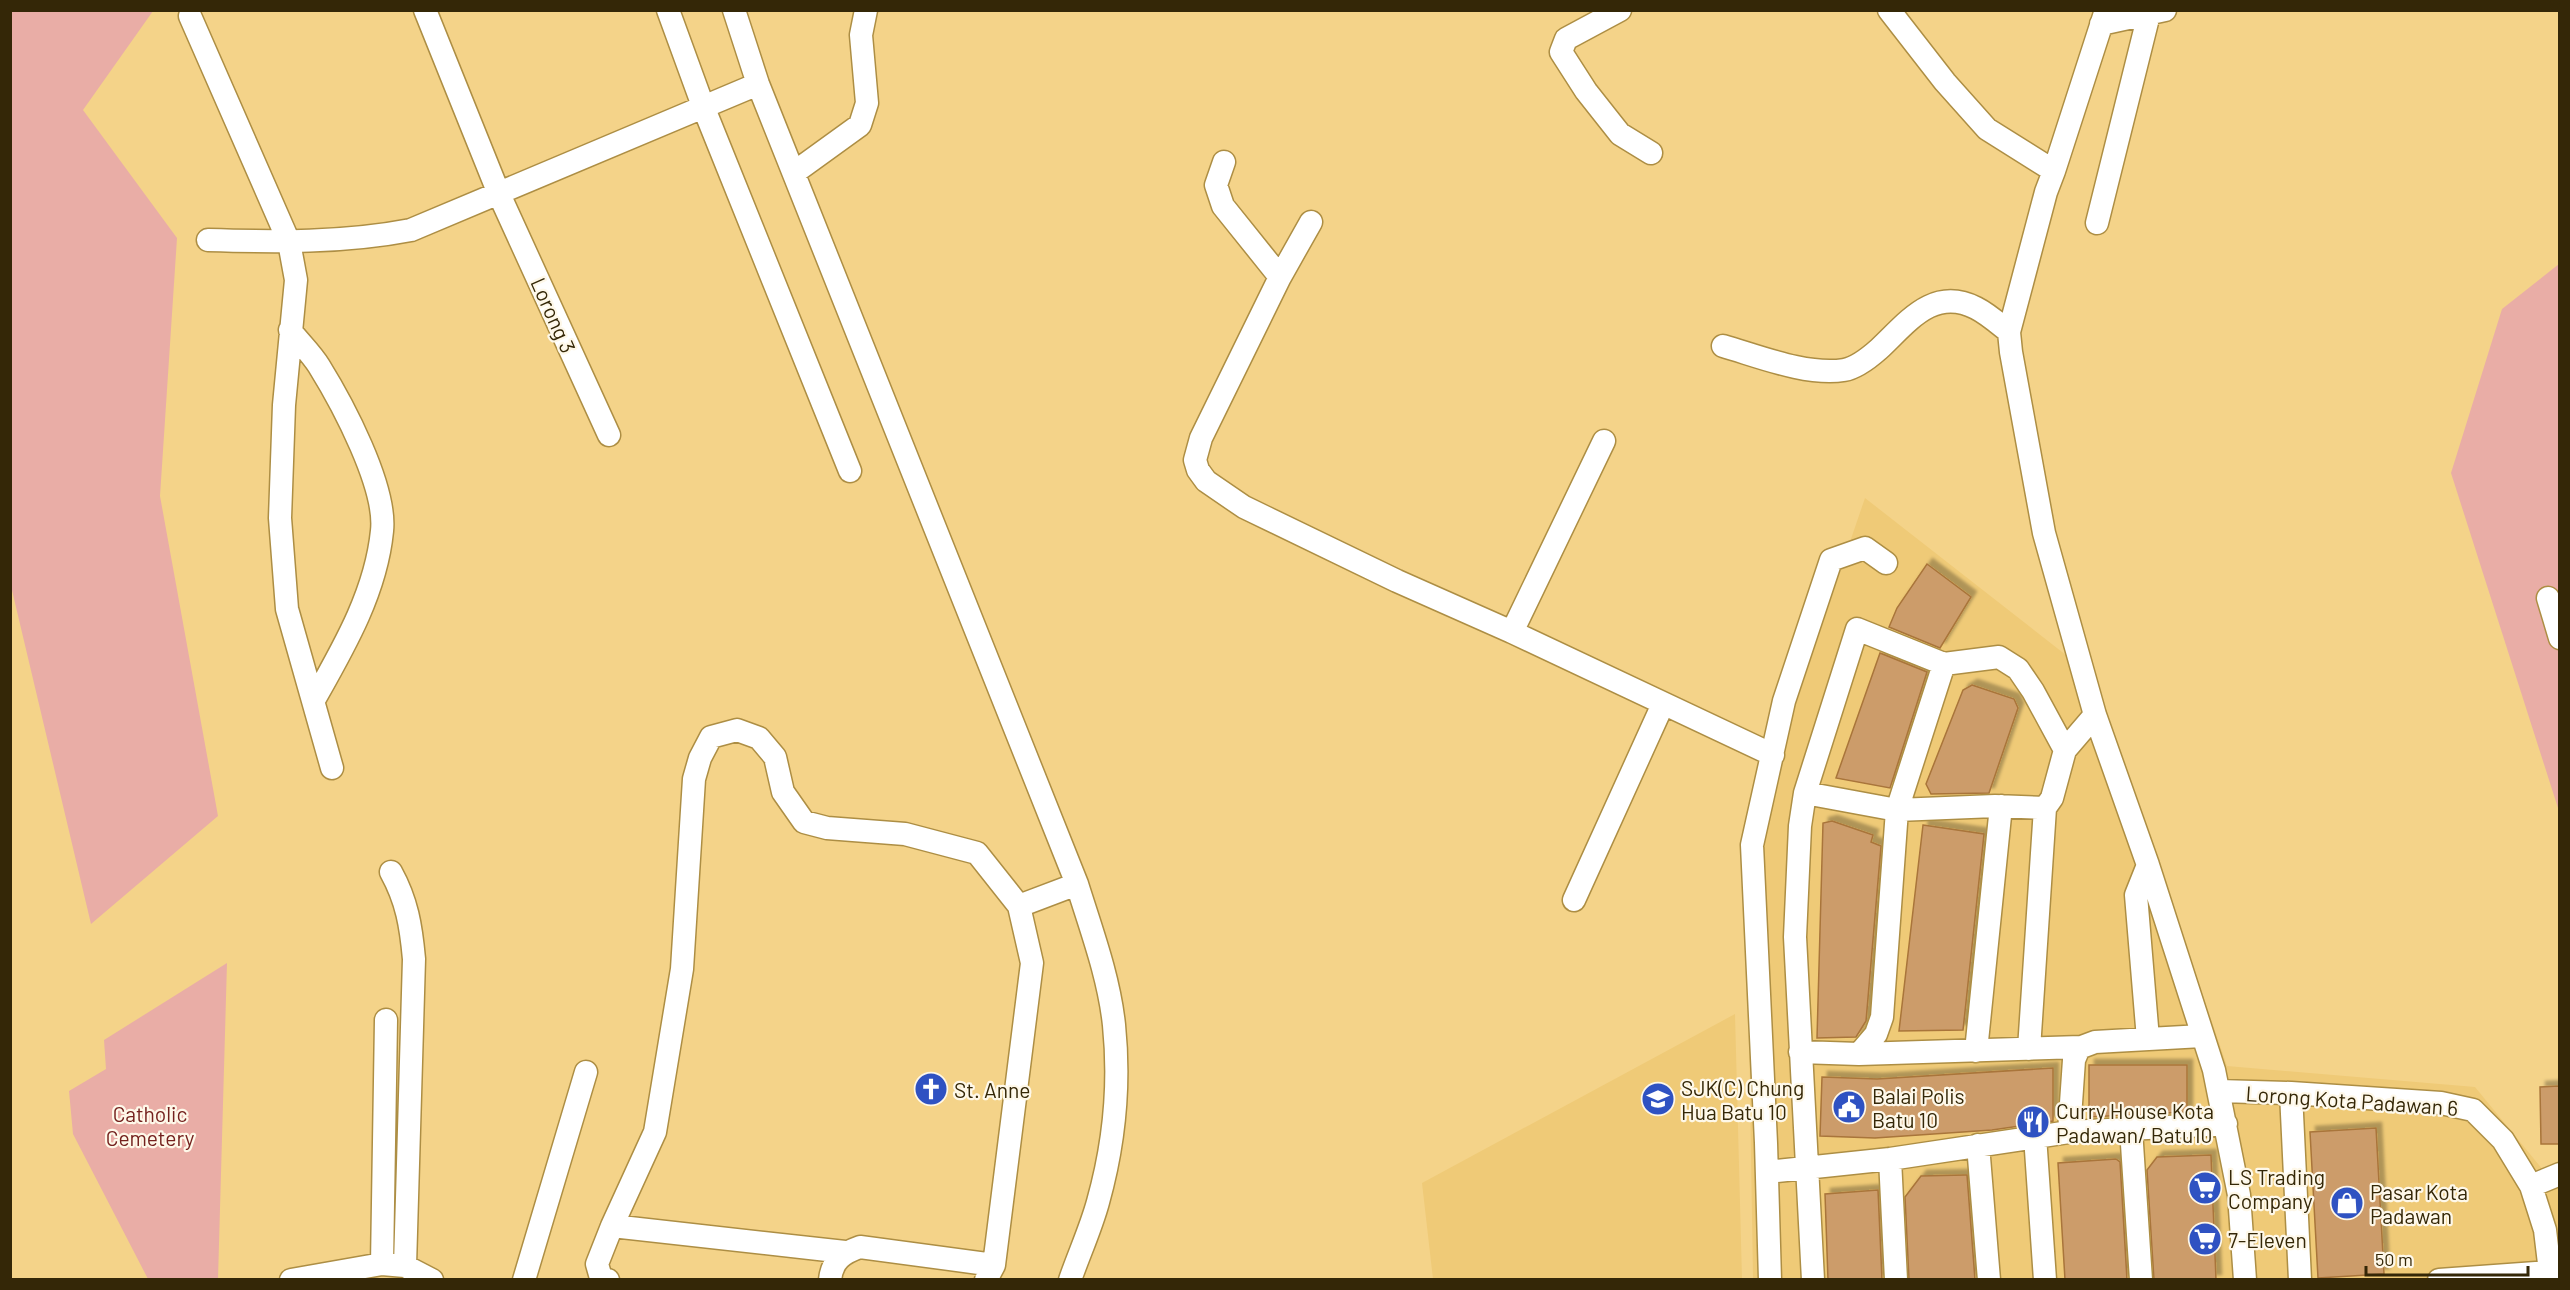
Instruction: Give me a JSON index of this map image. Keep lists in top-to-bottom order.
{
  "streets": {
    "street": ["Lorong 3", "Lorong Kota Padawan 6"]
  },
  "parks": ["Catholic Cemetery"],
  "places": {
    "church": ["St. Anne"],
    "school or university": ["SJK(C) Chung Hua Batu 10"],
    "public building": ["Balai Polis Batu 10"],
    "restaurant": ["Curry House Kota Padawan/ Batu10"],
    "supermarket": ["LS Trading Company", "7-Eleven"],
    "shop": ["Pasar Kota Padawan"]
  },
  "scale_bar": "50 m"
}
